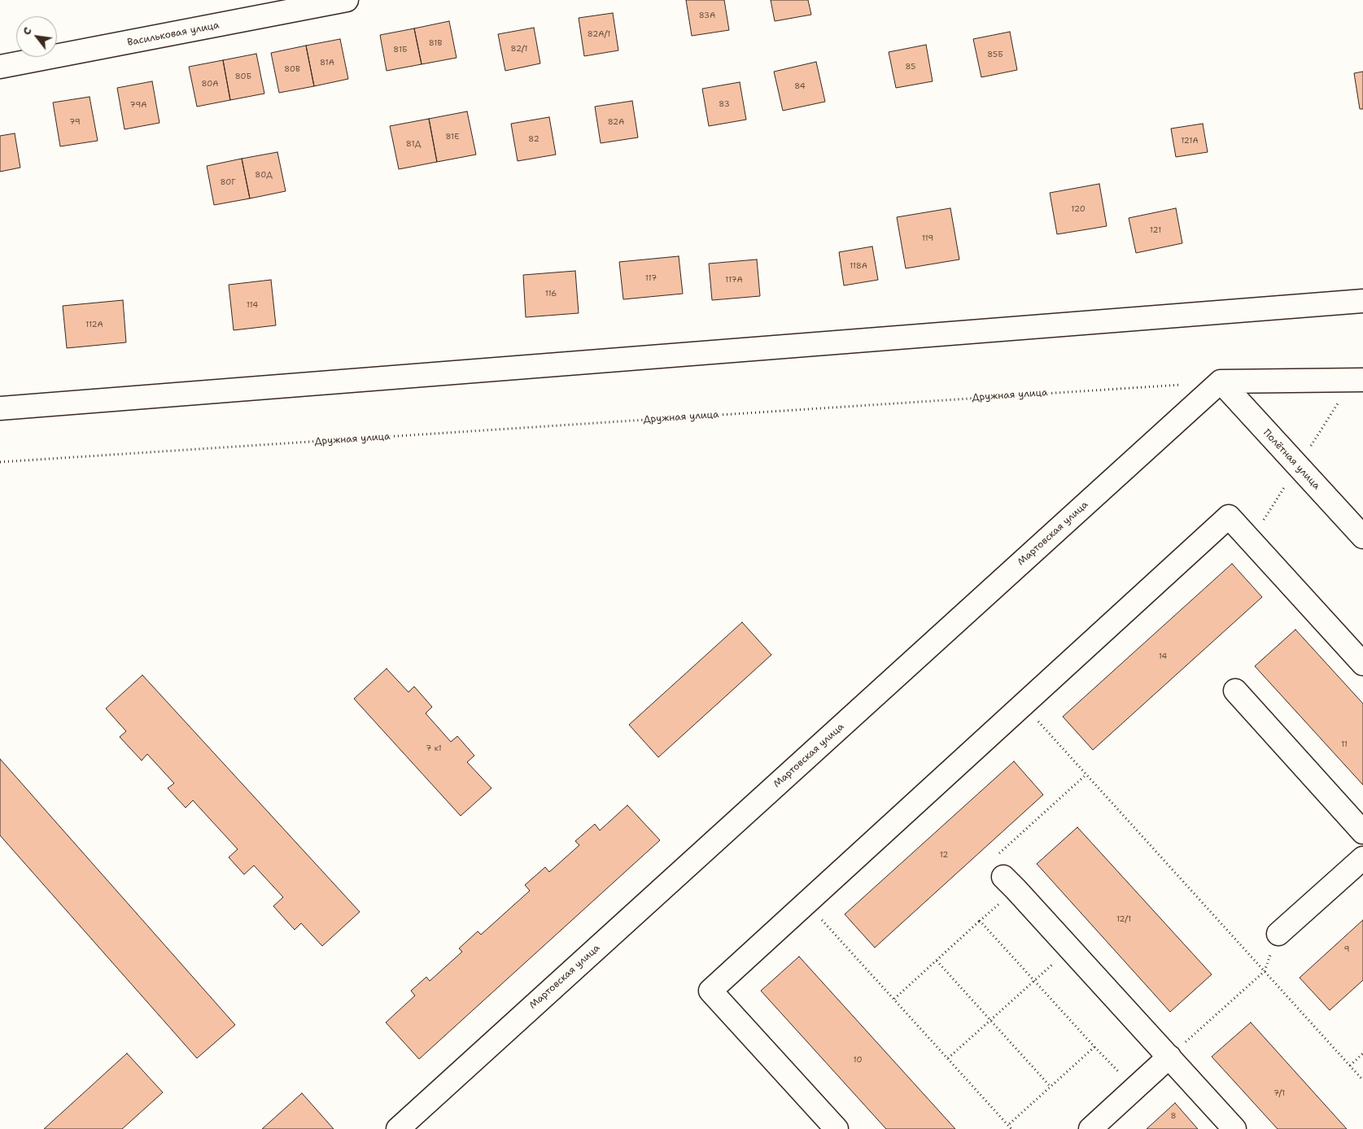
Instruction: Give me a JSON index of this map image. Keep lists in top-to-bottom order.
{
  "streets": {
    "street": ["Васильковая улица", "Полётная улица", "Мартовская улица"],
    "path": ["Дружная улица"]
  },
  "crossings": [
    ["Дружная улица", "Полётная улица"],
    ["Дружная улица", "Мартовская улица"],
    ["Полётная улица", "Мартовская улица"]
  ],
  "house_numbers": [
    "83А",
    "82А/1",
    "81В",
    "82/1",
    "81Б",
    "85Б",
    "81А",
    "85",
    "80В",
    "80Б",
    "80А",
    "84",
    "83",
    "79А",
    "79",
    "82А",
    "81Е",
    "82",
    "121А",
    "81Д",
    "80Д",
    "80Г",
    "120",
    "121",
    "119",
    "118А",
    "117",
    "117А",
    "116",
    "114",
    "112А",
    "14",
    "11",
    "7 к1",
    "12",
    "12/1",
    "9",
    "10",
    "7/1",
    "8"
  ],
  "north": "top left"
}
